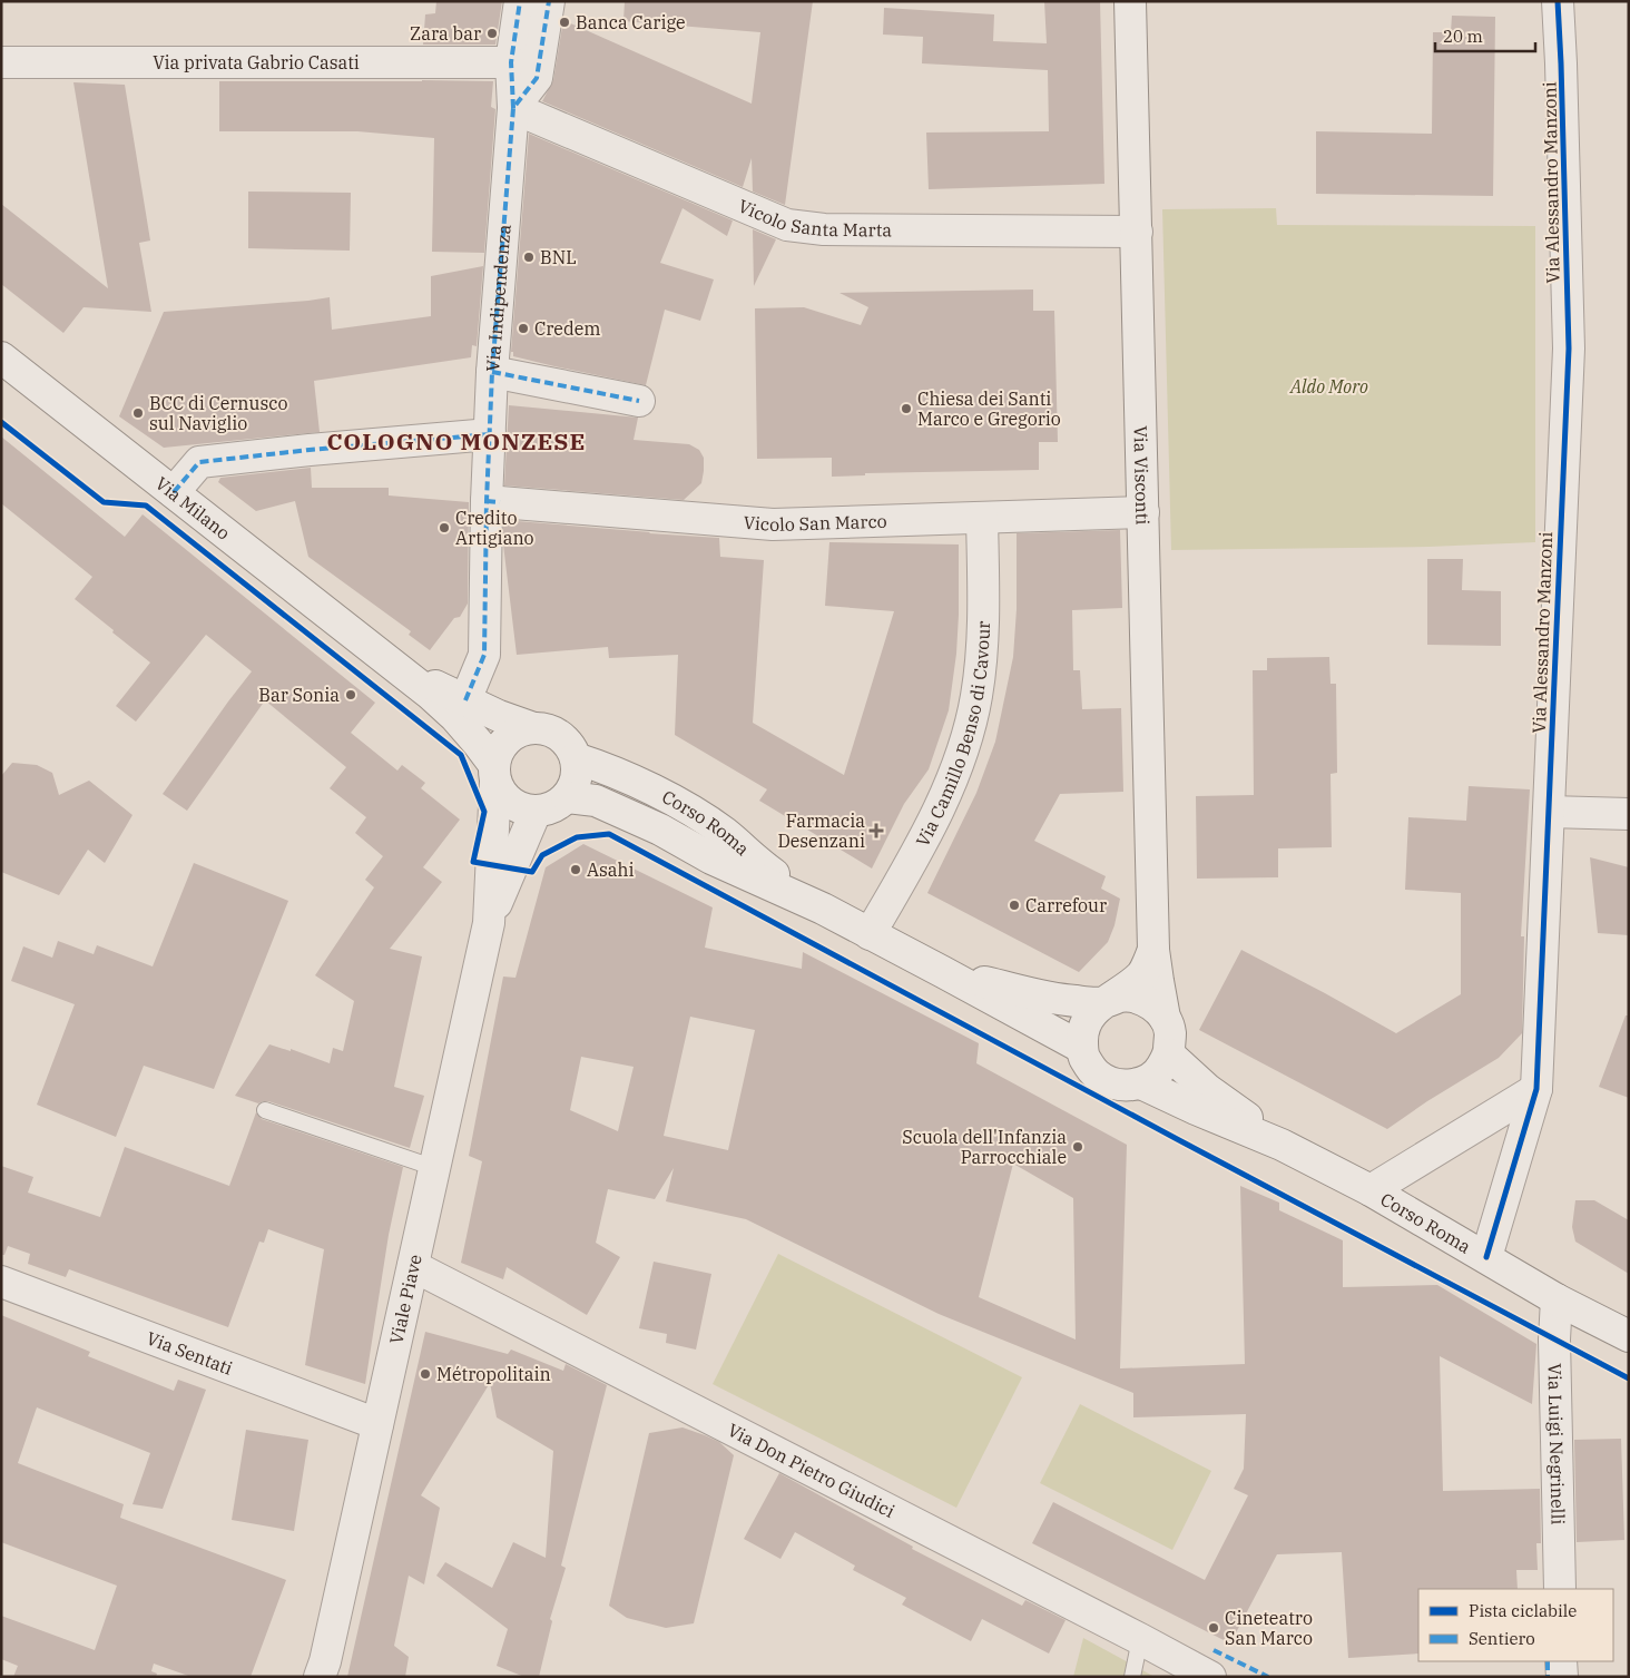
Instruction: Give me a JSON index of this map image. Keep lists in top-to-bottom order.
{
  "streets": {
    "street": [
      "Via privata Gabrio Casati",
      "Via Alessandro Manzoni",
      "Vicolo Santa Marta",
      "Via Indipendenza",
      "Via Visconti",
      "Via Milano",
      "Vicolo San Marco",
      "Via Camillo Benso di Cavour",
      "Corso Roma",
      "Viale Piave",
      "Via Sentati",
      "Via Luigi Negrinelli",
      "Via Don Pietro Giudici"
    ]
  },
  "crossings": [
    ["Via privata Gabrio Casati", "Via Indipendenza"],
    ["Via Alessandro Manzoni", "Corso Roma"],
    ["Vicolo Santa Marta", "Via Indipendenza"],
    ["Vicolo Santa Marta", "Via Visconti"],
    ["Via Visconti", "Vicolo San Marco"],
    ["Via Visconti", "Corso Roma"],
    ["Via Milano", "Corso Roma"],
    ["Via Milano", "Viale Piave"],
    ["Vicolo San Marco", "Via Camillo Benso di Cavour"],
    ["Via Camillo Benso di Cavour", "Corso Roma"],
    ["Corso Roma", "Viale Piave"],
    ["Corso Roma", "Via Luigi Negrinelli"],
    ["Viale Piave", "Via Sentati"],
    ["Viale Piave", "Via Don Pietro Giudici"]
  ],
  "districts": ["COLOGNO MONZESE"],
  "parks": ["Aldo Moro"],
  "places": {
    "other": [
      "Banca Carige",
      "Zara bar",
      "BNL",
      "Credem",
      "Chiesa dei Santi Marco e Gregorio",
      "BCC di Cernusco sul Naviglio",
      "Credito Artigiano",
      "Bar Sonia",
      "Asahi",
      "Carrefour",
      "Scuola dell'Infanzia Parrocchiale",
      "Métropolitain",
      "Cineteatro San Marco"
    ],
    "health": ["Farmacia Desenzani"]
  },
  "legend": ["Pista ciclabile", "Sentiero"],
  "scale_bar": "20 m"
}
